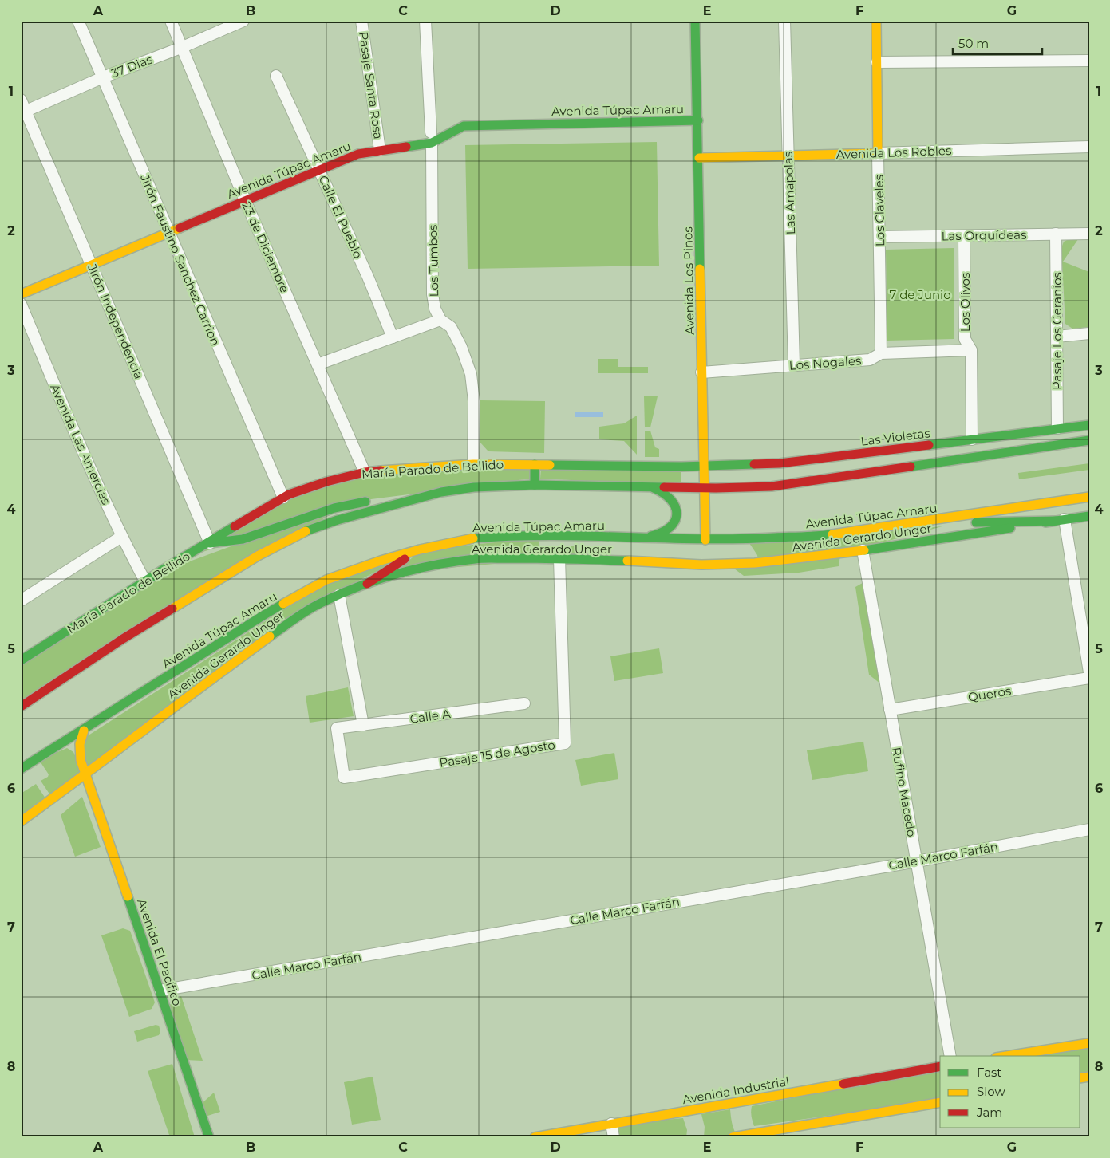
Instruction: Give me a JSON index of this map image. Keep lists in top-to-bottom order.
{
  "streets": {
    "main road": [
      "Avenida Túpac Amaru",
      "Avenida Los Robles",
      "Los Claveles",
      "Avenida Los Pinos",
      "Las Violetas",
      "María Parado de Bellido",
      "Avenida Gerardo Unger",
      "Avenida El Pacífico",
      "Avenida Industrial"
    ],
    "street": [
      "37 Dias",
      "Pasaje Santa Rosa",
      "Las Amapolas",
      "Calle El Pueblo",
      "Las Orquídeas",
      "23 de Diciembre",
      "Jirón Faustino Sanchez Carrion",
      "Los Tumbos",
      "Los Olivos",
      "Jirón Independencia",
      "Pasaje Los Geranios",
      "Los Nogales",
      "Avenida Las Amercias",
      "Queros",
      "Calle A",
      "Pasaje 15 de Agosto",
      "Rufino Macedo",
      "Calle Marco Farfán"
    ]
  },
  "crossings": [
    ["37 Dias", "23 de Diciembre"],
    ["37 Dias", "Jirón Faustino Sanchez Carrion"],
    ["37 Dias", "Jirón Independencia"],
    ["Pasaje Santa Rosa", "Avenida Túpac Amaru"],
    ["Avenida Túpac Amaru", "Calle El Pueblo"],
    ["Avenida Túpac Amaru", "23 de Diciembre"],
    ["Avenida Túpac Amaru", "Jirón Faustino Sanchez Carrion"],
    ["Avenida Túpac Amaru", "Los Tumbos"],
    ["Avenida Túpac Amaru", "Avenida Los Pinos"],
    ["Avenida Túpac Amaru", "Jirón Independencia"],
    ["Avenida Los Robles", "Las Amapolas"],
    ["Avenida Los Robles", "Los Claveles"],
    ["Avenida Los Robles", "Avenida Los Pinos"],
    ["Las Amapolas", "Los Nogales"],
    ["Los Claveles", "Las Orquídeas"],
    ["Los Claveles", "Los Nogales"],
    ["Las Orquídeas", "Los Olivos"],
    ["Las Orquídeas", "Pasaje Los Geranios"],
    ["23 de Diciembre", "María Parado de Bellido"],
    ["Jirón Faustino Sanchez Carrion", "María Parado de Bellido"],
    ["Los Tumbos", "María Parado de Bellido"],
    ["Avenida Los Pinos", "Los Nogales"],
    ["Avenida Los Pinos", "Las Violetas"],
    ["Avenida Los Pinos", "María Parado de Bellido"],
    ["Los Olivos", "Los Nogales"],
    ["Los Olivos", "Las Violetas"],
    ["Jirón Independencia", "María Parado de Bellido"],
    ["Pasaje Los Geranios", "Las Violetas"],
    ["Las Violetas", "María Parado de Bellido"],
    ["Avenida Las Amercias", "María Parado de Bellido"],
    ["Avenida Gerardo Unger", "Pasaje 15 de Agosto"],
    ["Avenida Gerardo Unger", "Rufino Macedo"],
    ["Avenida Gerardo Unger", "Avenida El Pacífico"],
    ["Queros", "Rufino Macedo"],
    ["Calle A", "Pasaje 15 de Agosto"],
    ["Rufino Macedo", "Calle Marco Farfán"],
    ["Calle Marco Farfán", "Avenida El Pacífico"]
  ],
  "parks": ["7 de Junio"],
  "legend": ["Fast", "Slow", "Jam"],
  "scale_bar": "50 m",
  "grid": {
    "columns": [
      "A",
      "B",
      "C",
      "D",
      "E",
      "F",
      "G"
    ],
    "rows": [
      "1",
      "2",
      "3",
      "4",
      "5",
      "6",
      "7",
      "8"
    ]
  }
}
